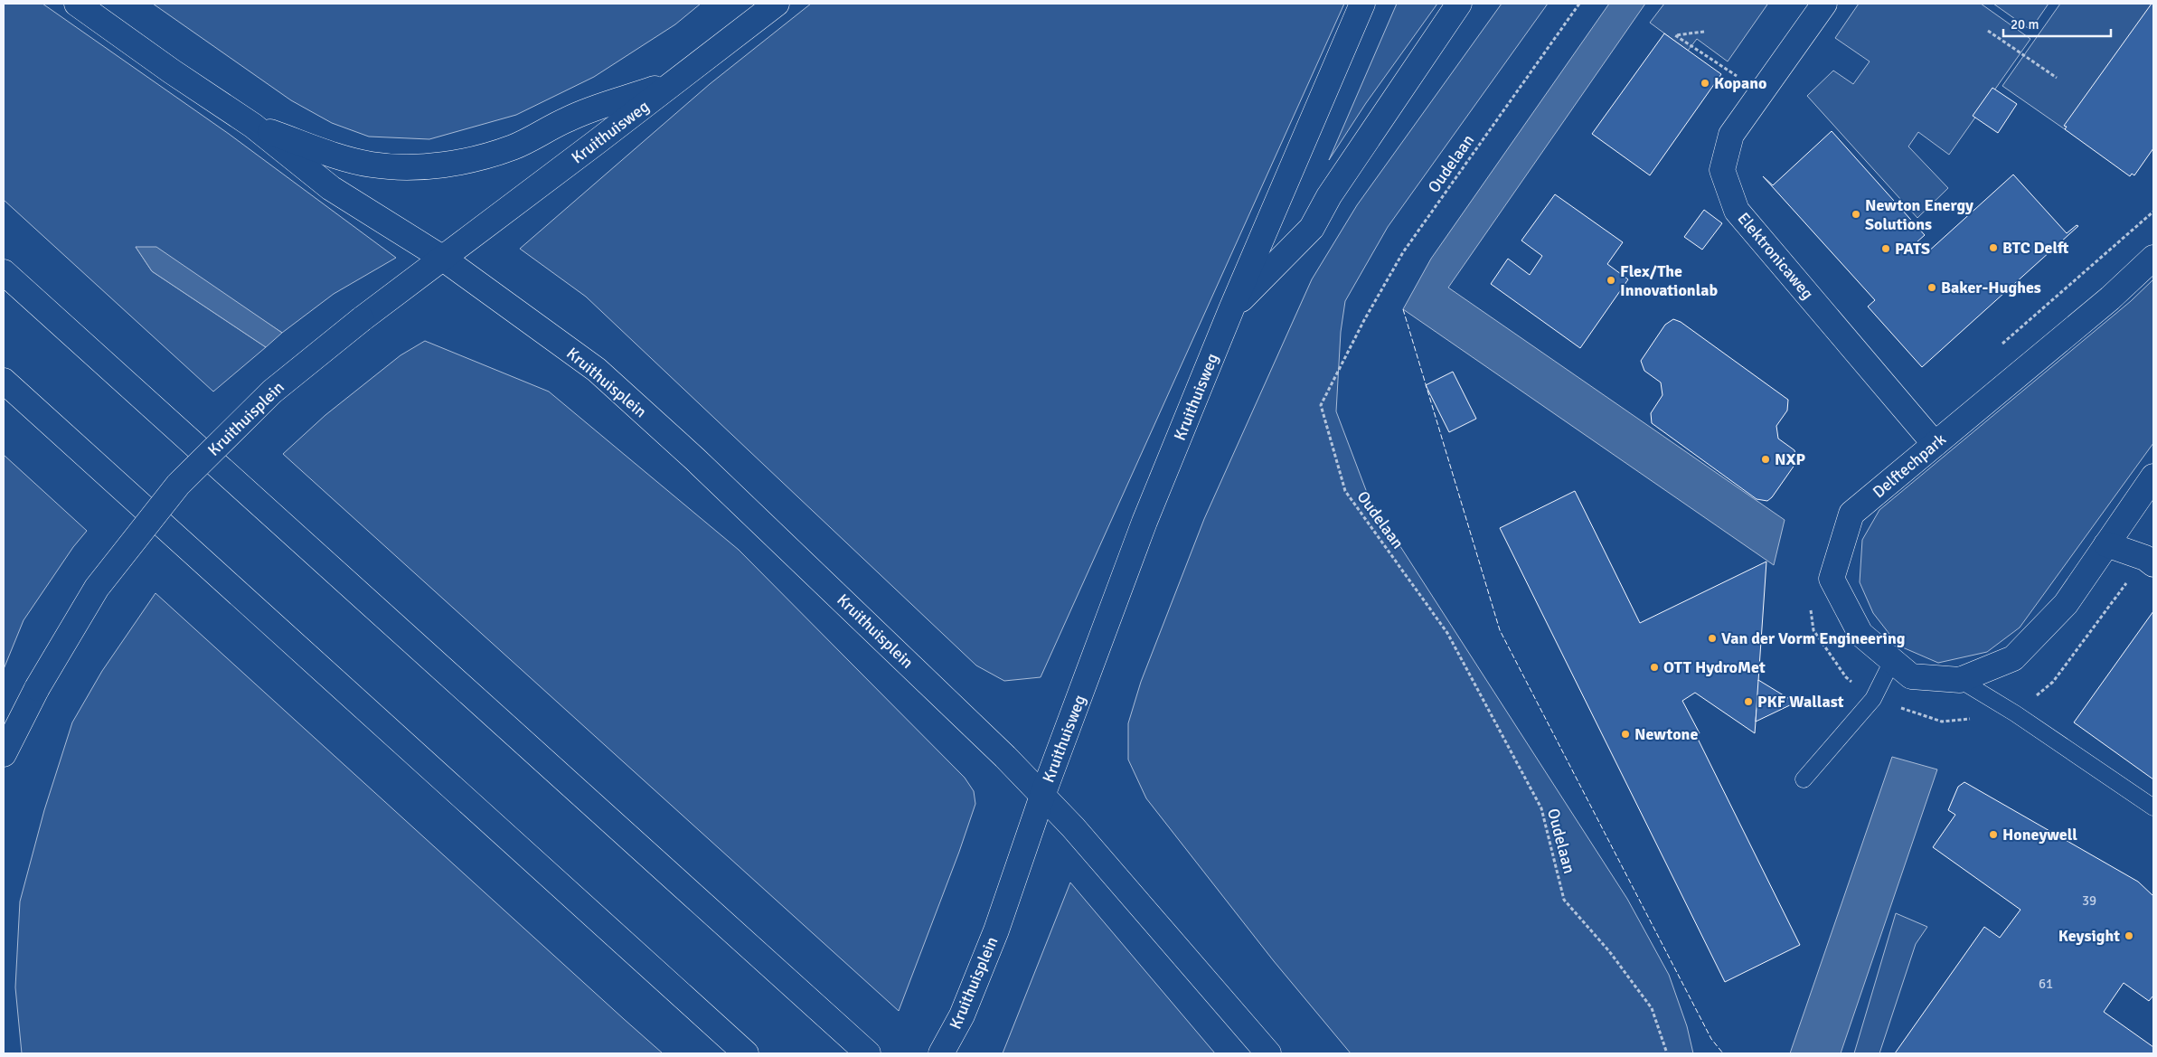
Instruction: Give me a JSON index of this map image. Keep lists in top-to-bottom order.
{
  "streets": {
    "main road": [
      "Kruithuisweg",
      "Elektronicaweg",
      "Kruithuisplein",
      "Delftechpark"
    ],
    "path": ["Oudelaan"]
  },
  "crossings": [
    ["Kruithuisweg", "Kruithuisplein"],
    ["Elektronicaweg", "Delftechpark"]
  ],
  "places": [
    "Kopano",
    "Newton Energy Solutions",
    "BTC Delft",
    "PATS",
    "Flex/The Innovationlab",
    "Baker-Hughes",
    "NXP",
    "Van der Vorm Engineering",
    "OTT HydroMet",
    "PKF Wallast",
    "Newtone",
    "Honeywell",
    "Keysight"
  ],
  "house_numbers": ["39", "61"],
  "scale_bar": "20 m"
}
